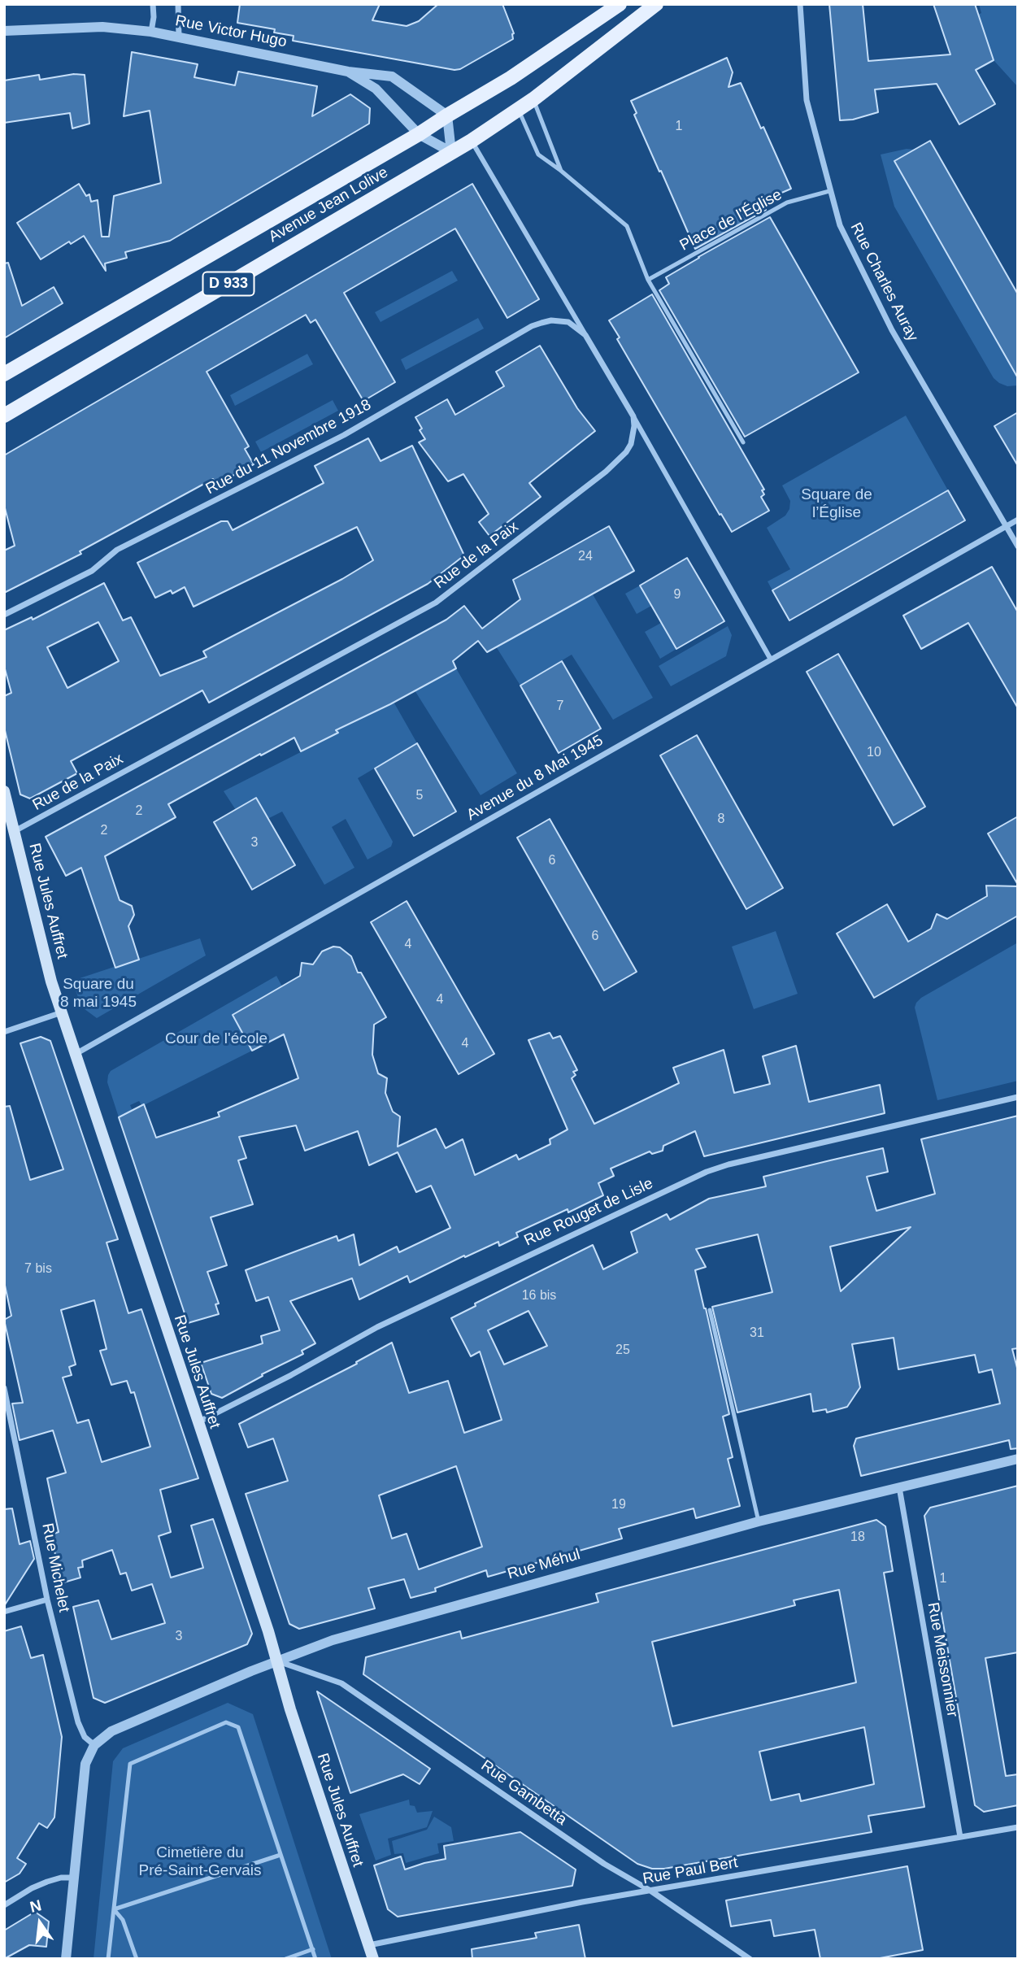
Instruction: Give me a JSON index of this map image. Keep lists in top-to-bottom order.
{
  "streets": {
    "main road": ["Avenue Jean Lolive", "D 933", "Rue Jules Auffret"],
    "street": [
      "Rue Victor Hugo",
      "Rue Charles Auray",
      "Rue du 11 Novembre 1918",
      "Rue de la Paix",
      "Avenue du 8 Mai 1945",
      "Rue Rouget de Lisle",
      "Rue Méhul",
      "Rue Michelet",
      "Rue Meissonnier",
      "Rue Gambetta",
      "Rue Paul Bert"
    ],
    "lane": ["Place de l'Église"]
  },
  "crossings": [
    ["Rue Victor Hugo", "Avenue Jean Lolive"],
    ["Place de l'Église", "Rue Charles Auray"],
    ["Rue Charles Auray", "Avenue du 8 Mai 1945"],
    ["Rue de la Paix", "Rue Jules Auffret"],
    ["Avenue du 8 Mai 1945", "Rue Jules Auffret"],
    ["Rue Jules Auffret", "Rue Rouget de Lisle"],
    ["Rue Jules Auffret", "Rue Méhul"],
    ["Rue Jules Auffret", "Rue Gambetta"],
    ["Rue Jules Auffret", "Rue Paul Bert"],
    ["Rue Méhul", "Rue Michelet"],
    ["Rue Méhul", "Rue Meissonnier"],
    ["Rue Méhul", "Rue Gambetta"],
    ["Rue Meissonnier", "Rue Paul Bert"],
    ["Rue Gambetta", "Rue Paul Bert"]
  ],
  "parks": [
    "Square de l’Église",
    "Square du 8 mai 1945",
    "Cour de l'école",
    "Cimetière du Pré-Saint-Gervais"
  ],
  "house_numbers": [
    "1",
    "24",
    "9",
    "7",
    "10",
    "5",
    "2",
    "8",
    "2",
    "3",
    "6",
    "6",
    "4",
    "4",
    "4",
    "7 bis",
    "16 bis",
    "31",
    "25",
    "19",
    "18",
    "1",
    "3"
  ],
  "north": "top"
}
